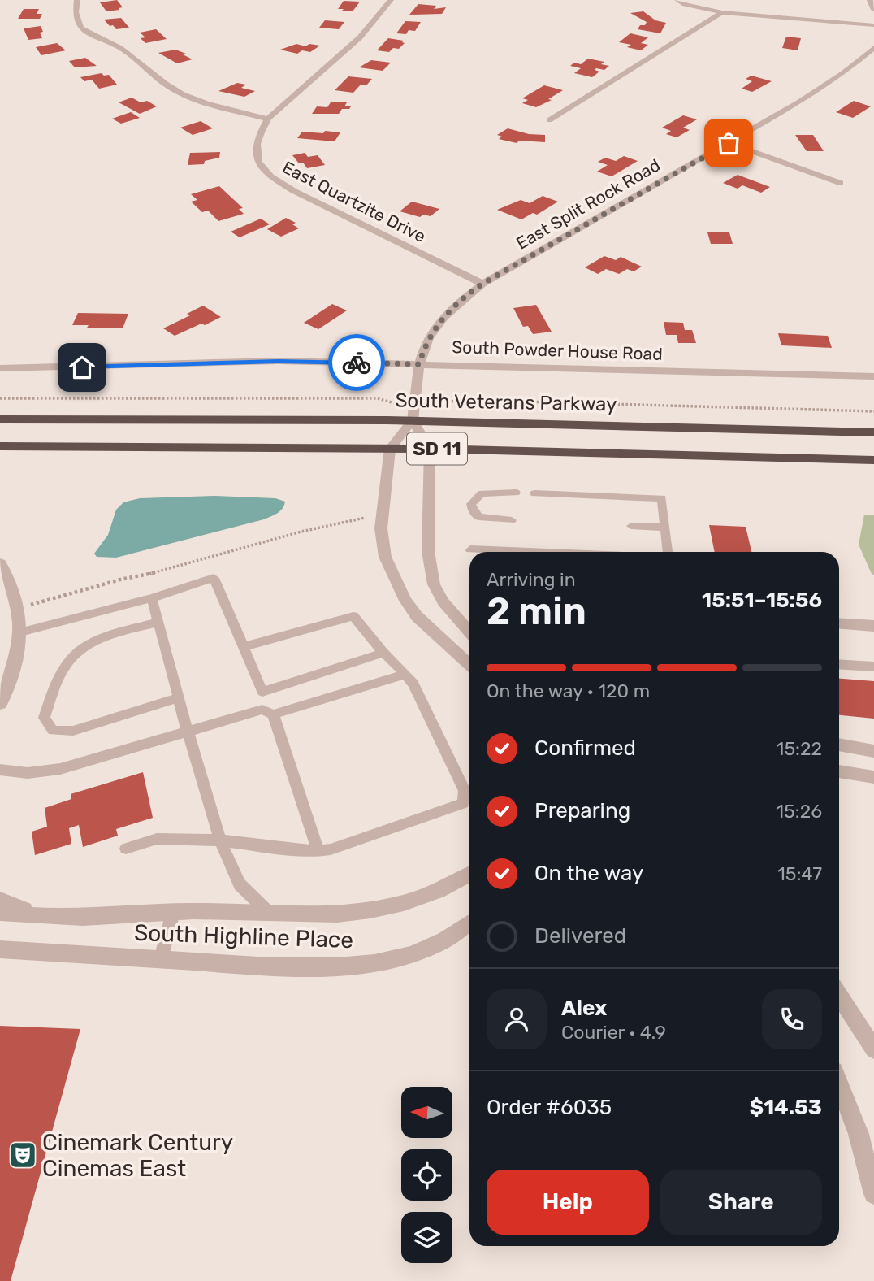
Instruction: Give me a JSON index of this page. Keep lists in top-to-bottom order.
{
  "streets": {
    "highway": ["South Veterans Parkway", "SD 11"],
    "street": [
      "East Quartzite Drive",
      "East Split Rock Road",
      "South Powder House Road",
      "South Highline Place"
    ]
  },
  "crossings": [
    ["East Quartzite Drive", "East Split Rock Road"],
    ["East Split Rock Road", "South Powder House Road"],
    ["East Split Rock Road", "South Veterans Parkway"]
  ],
  "places": {
    "theatre": ["Cinemark Century Cinemas East"]
  },
  "north": "left",
  "page": {
    "heading": ["2 min", "Arriving in", "15:51–15:56"],
    "panel": [
      "Alex",
      "Courier · 4.9",
      "Order #6035",
      "$14.53"
    ],
    "bar": "On the way · 120 m",
    "list": [
      ["Confirmed", "15:22"],
      ["Preparing", "15:26"],
      ["On the way", "15:47"],
      "Delivered"
    ],
    "buttons": ["Help", "Share"]
  }
}
